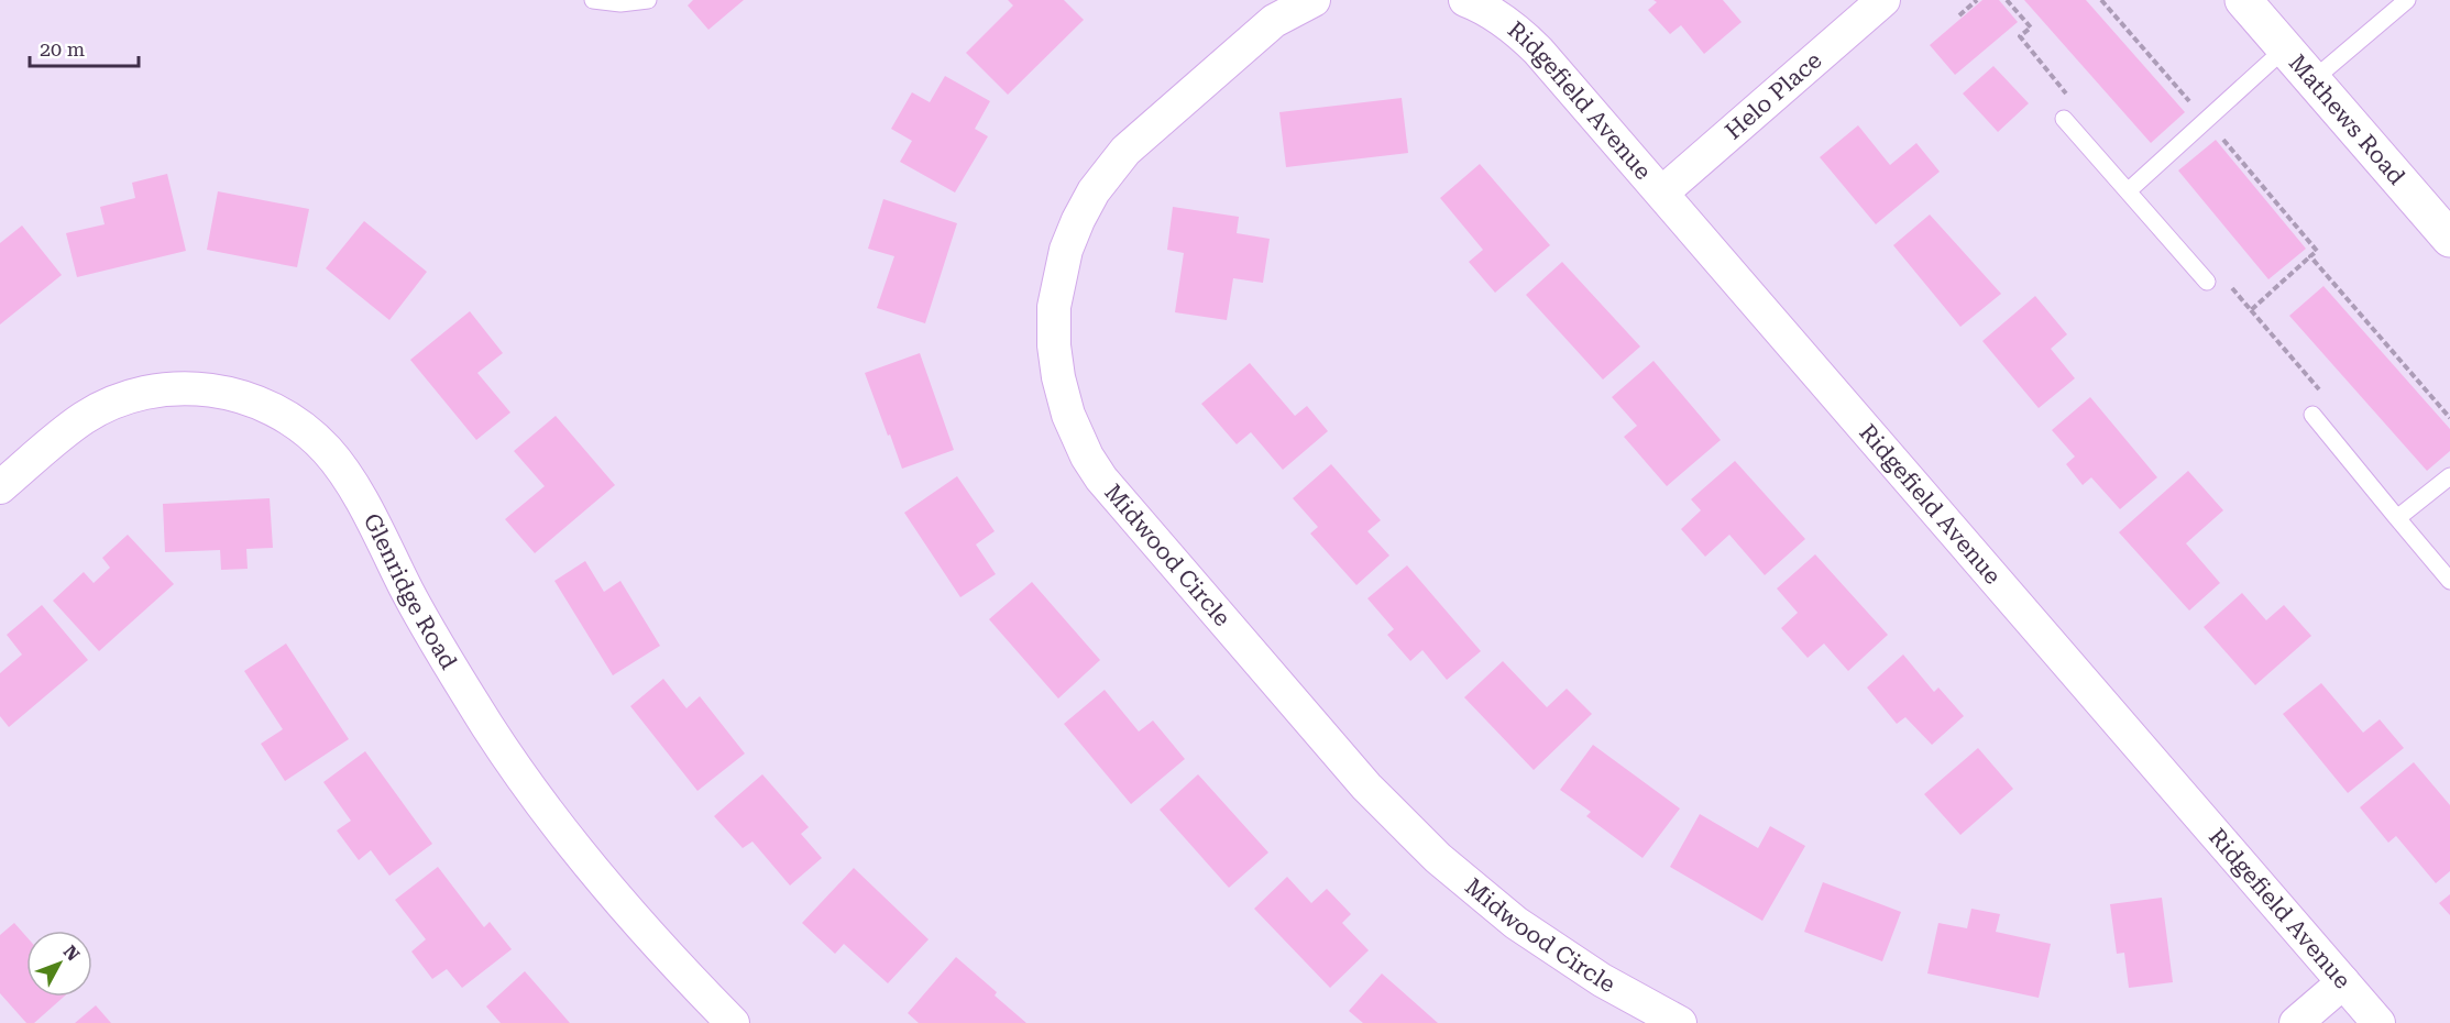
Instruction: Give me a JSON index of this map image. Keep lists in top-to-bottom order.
{
  "streets": {
    "street": [
      "Helo Place",
      "Ridgefield Avenue",
      "Mathews Road",
      "Midwood Circle",
      "Glenridge Road"
    ]
  },
  "crossings": [
    ["Helo Place", "Ridgefield Avenue"]
  ],
  "scale_bar": "20 m",
  "north": "top right"
}
